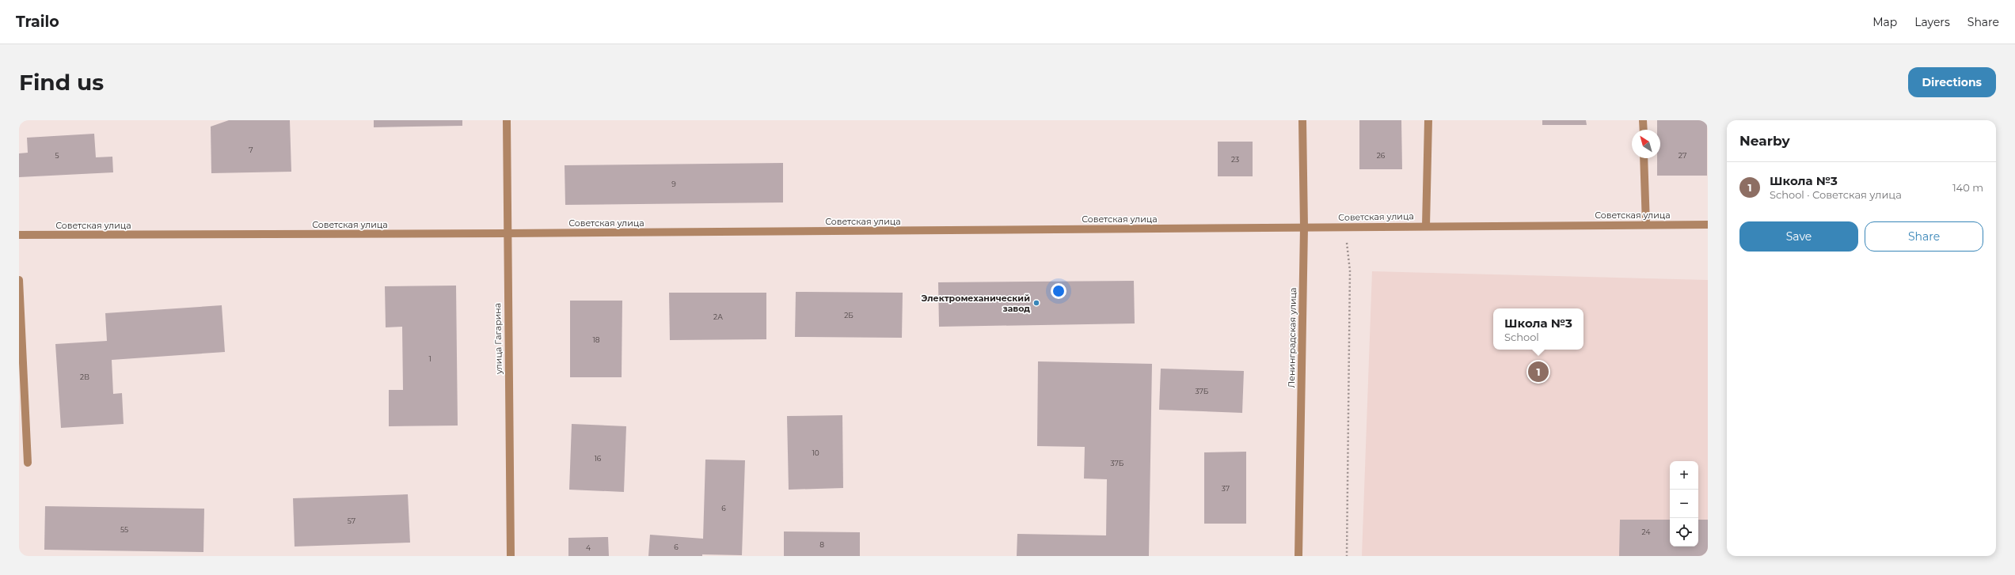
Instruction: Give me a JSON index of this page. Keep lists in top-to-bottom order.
{
  "streets": {
    "street": ["Советская улица", "Ленинградская улица", "улица Гагарина"]
  },
  "crossings": [
    ["Советская улица", "Ленинградская улица"],
    ["Советская улица", "улица Гагарина"]
  ],
  "places": ["Электромеханический завод"],
  "house_numbers": [
    "7",
    "5",
    "26",
    "27",
    "23",
    "9",
    "2Б",
    "2А",
    "18",
    "1",
    "2В",
    "37Б",
    "10",
    "16",
    "37Б",
    "37",
    "6",
    "57",
    "55",
    "24",
    "8",
    "6",
    "4"
  ],
  "north": "top left",
  "page": {
    "header": "Trailo",
    "nav": ["Map", "Layers", "Share"],
    "buttons": [
      "Directions",
      ["Save", "Share"]
    ],
    "title": "Find us",
    "heading": "Nearby",
    "list": [
      {
        "mark": "1",
        "name": "Школа №3",
        "note": "School · Советская улица",
        "value": "140 m"
      }
    ],
    "popup": ["Школа №3", "School"],
    "pins": "1",
    "map_buttons": ["+", "−"]
  }
}
